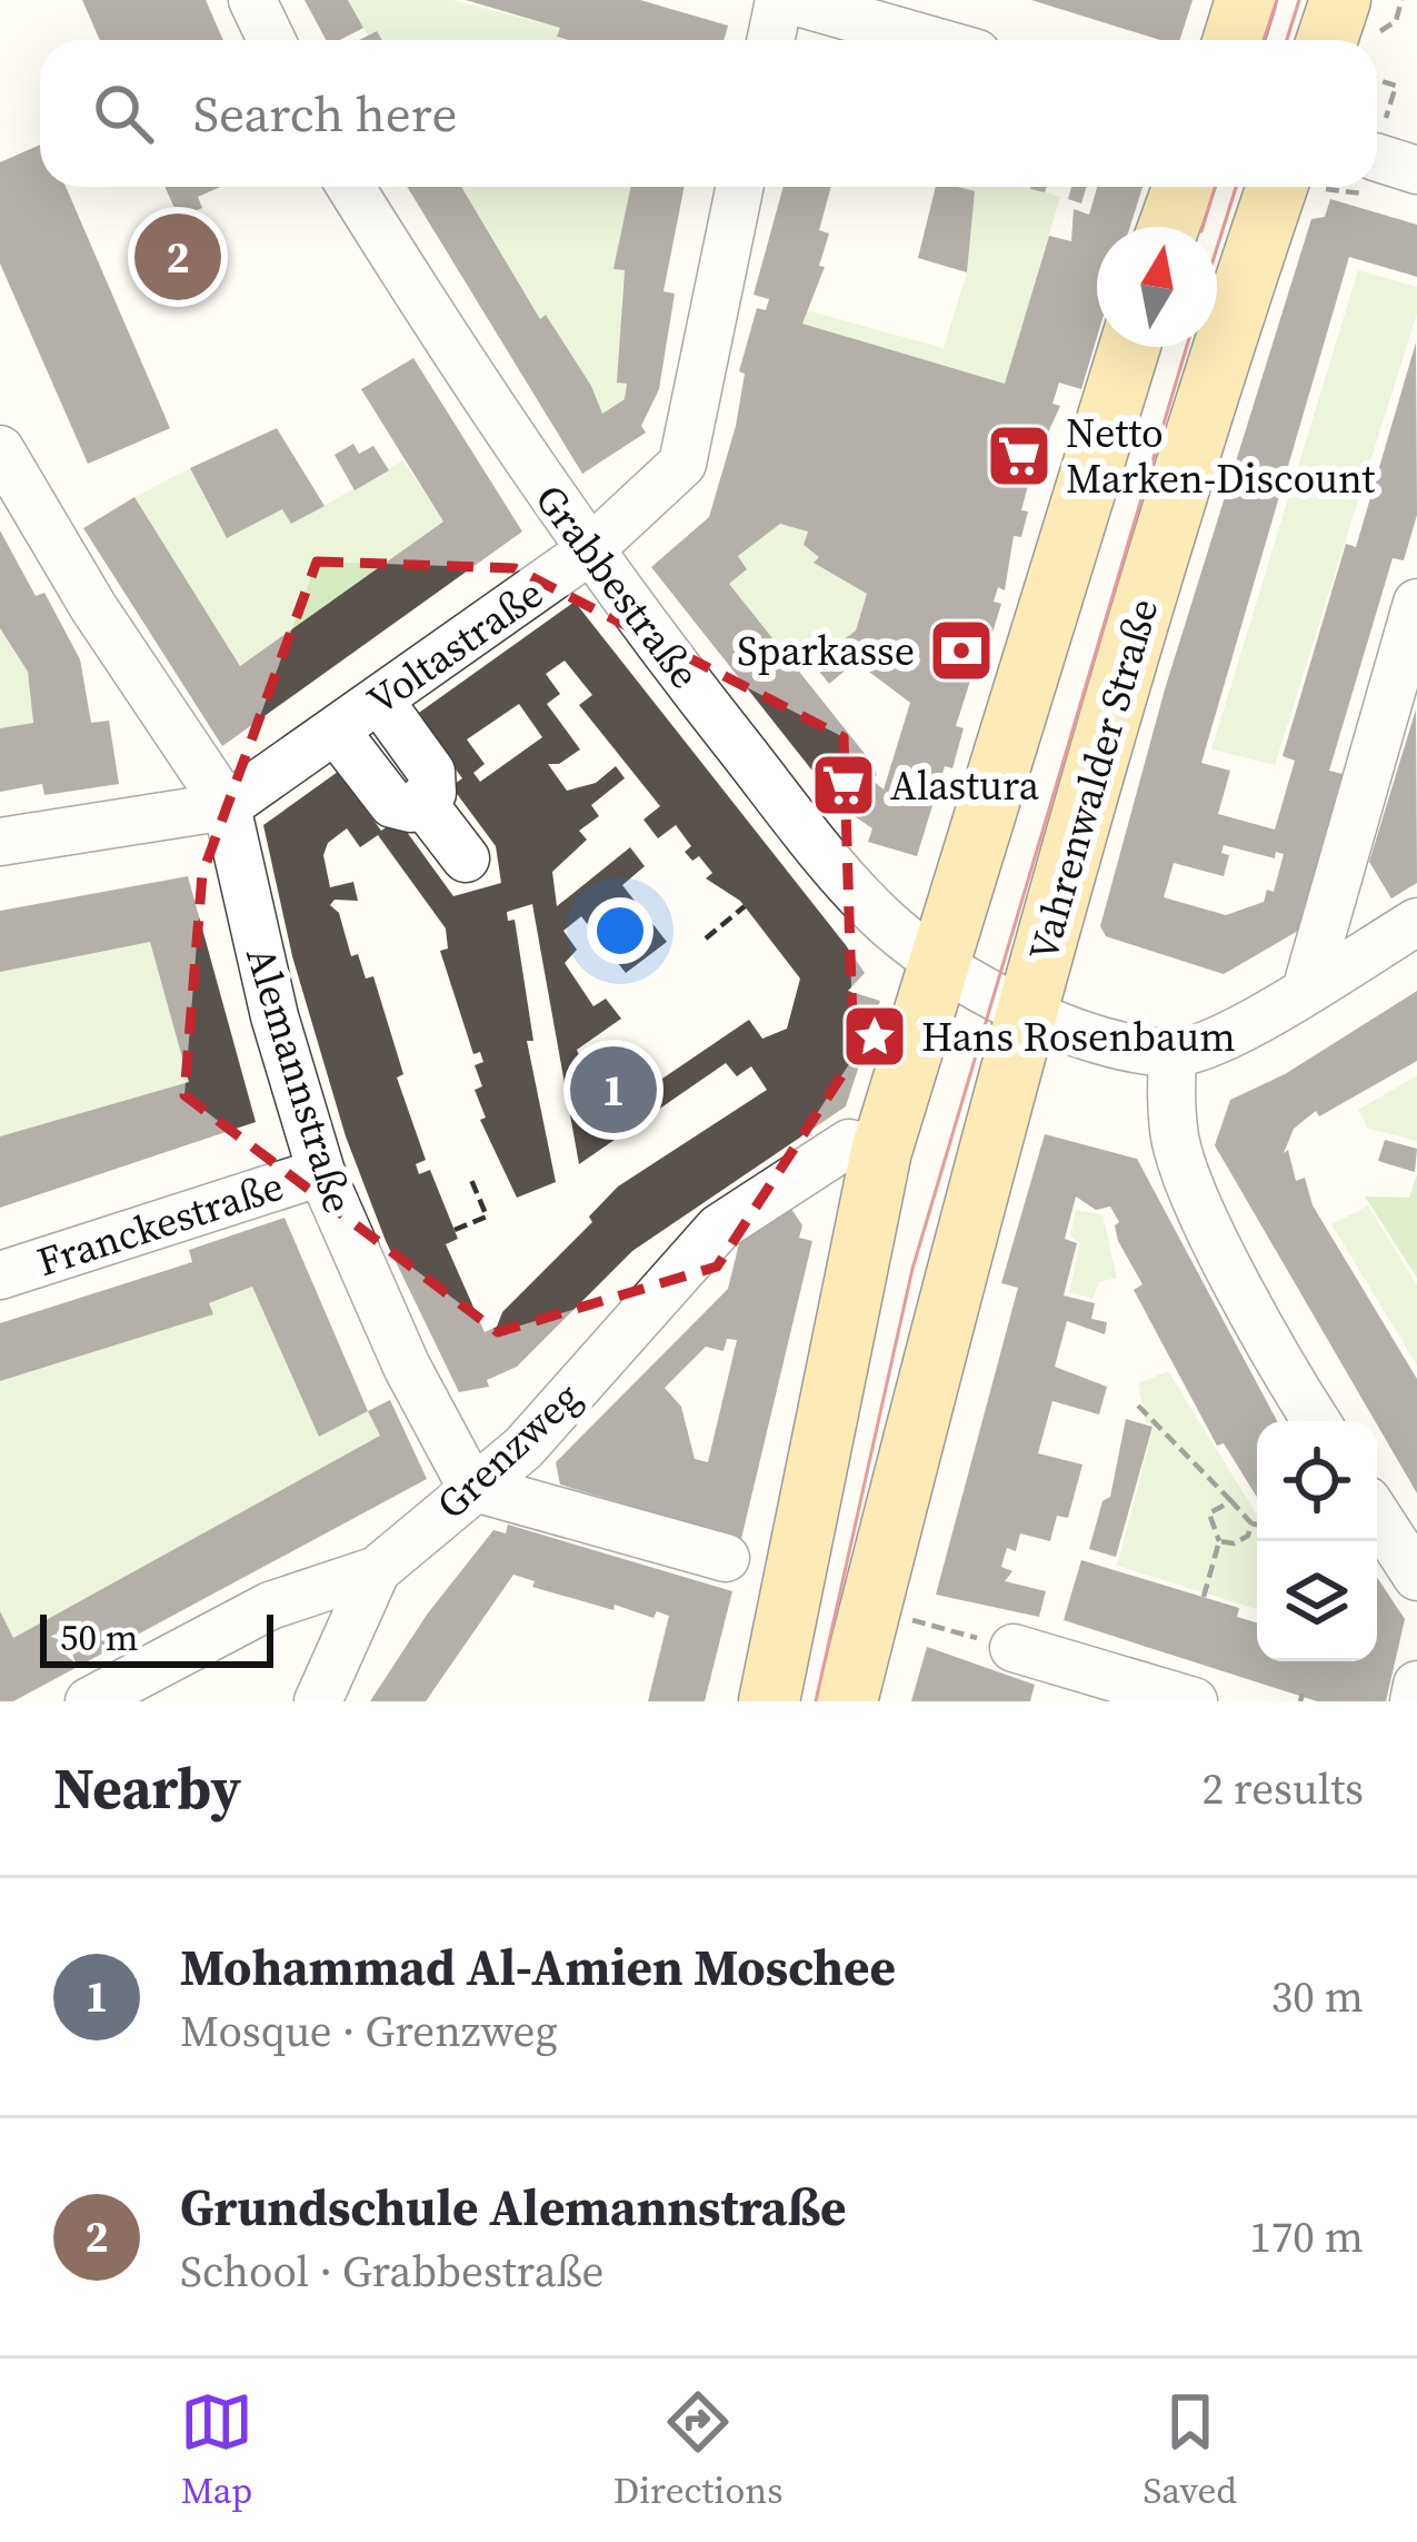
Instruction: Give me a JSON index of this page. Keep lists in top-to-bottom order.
{
  "streets": {
    "main road": ["Vahrenwalder Straße"],
    "street": [
      "Grabbestraße",
      "Voltastraße",
      "Alemannstraße",
      "Franckestraße",
      "Grenzweg"
    ]
  },
  "crossings": [
    ["Grabbestraße", "Voltastraße"],
    ["Grabbestraße", "Vahrenwalder Straße"],
    ["Voltastraße", "Alemannstraße"],
    ["Alemannstraße", "Franckestraße"],
    ["Alemannstraße", "Grenzweg"]
  ],
  "places": {
    "supermarket": ["Netto Marken-Discount", "Alastura"],
    "bank": ["Sparkasse"],
    "place": ["Hans Rosenbaum"]
  },
  "scale_bar": "50 m",
  "north": "top",
  "page": {
    "search": "Search here",
    "pins": ["2", "1"],
    "scale": "50 m",
    "heading": ["Nearby", "2 results"],
    "list": [
      {
        "mark": "1",
        "name": "Mohammad Al-Amien Moschee",
        "note": "Mosque · Grenzweg",
        "value": "30 m"
      },
      {
        "mark": "2",
        "name": "Grundschule Alemannstraße",
        "note": "School · Grabbestraße",
        "value": "170 m"
      }
    ],
    "nav": ["Map", "Directions", "Saved"]
  }
}
